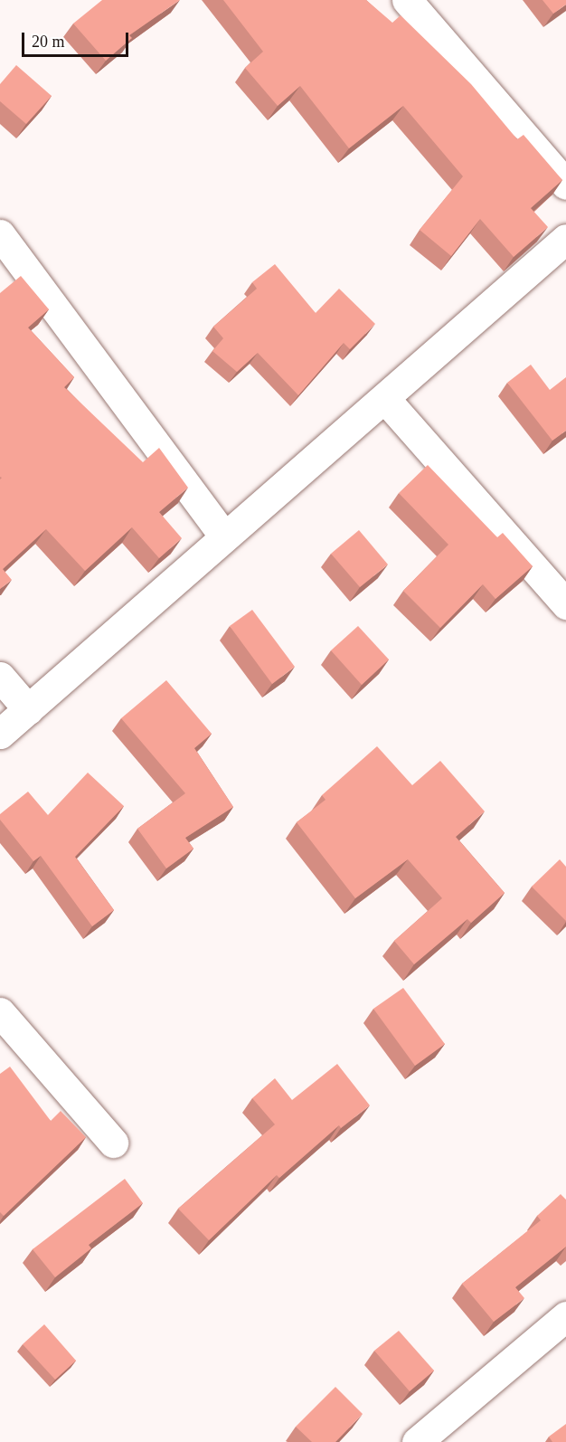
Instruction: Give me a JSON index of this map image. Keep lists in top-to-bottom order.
{
  "scale_bar": "20 m"
}
